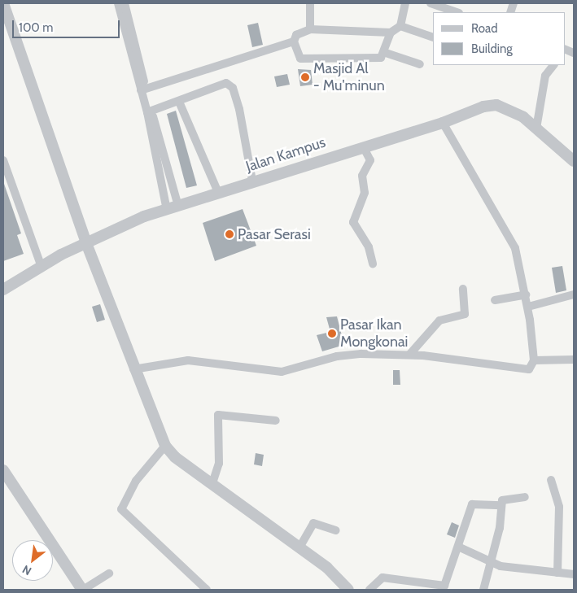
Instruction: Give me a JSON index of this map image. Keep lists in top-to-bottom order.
{
  "streets": {
    "street": ["Jalan Kampus"]
  },
  "places": ["Masjid Al - Mu'minun", "Pasar Serasi", "Pasar Ikan Mongkonai"],
  "legend": ["Road", "Building"],
  "scale_bar": "100 m",
  "north": "bottom left"
}
